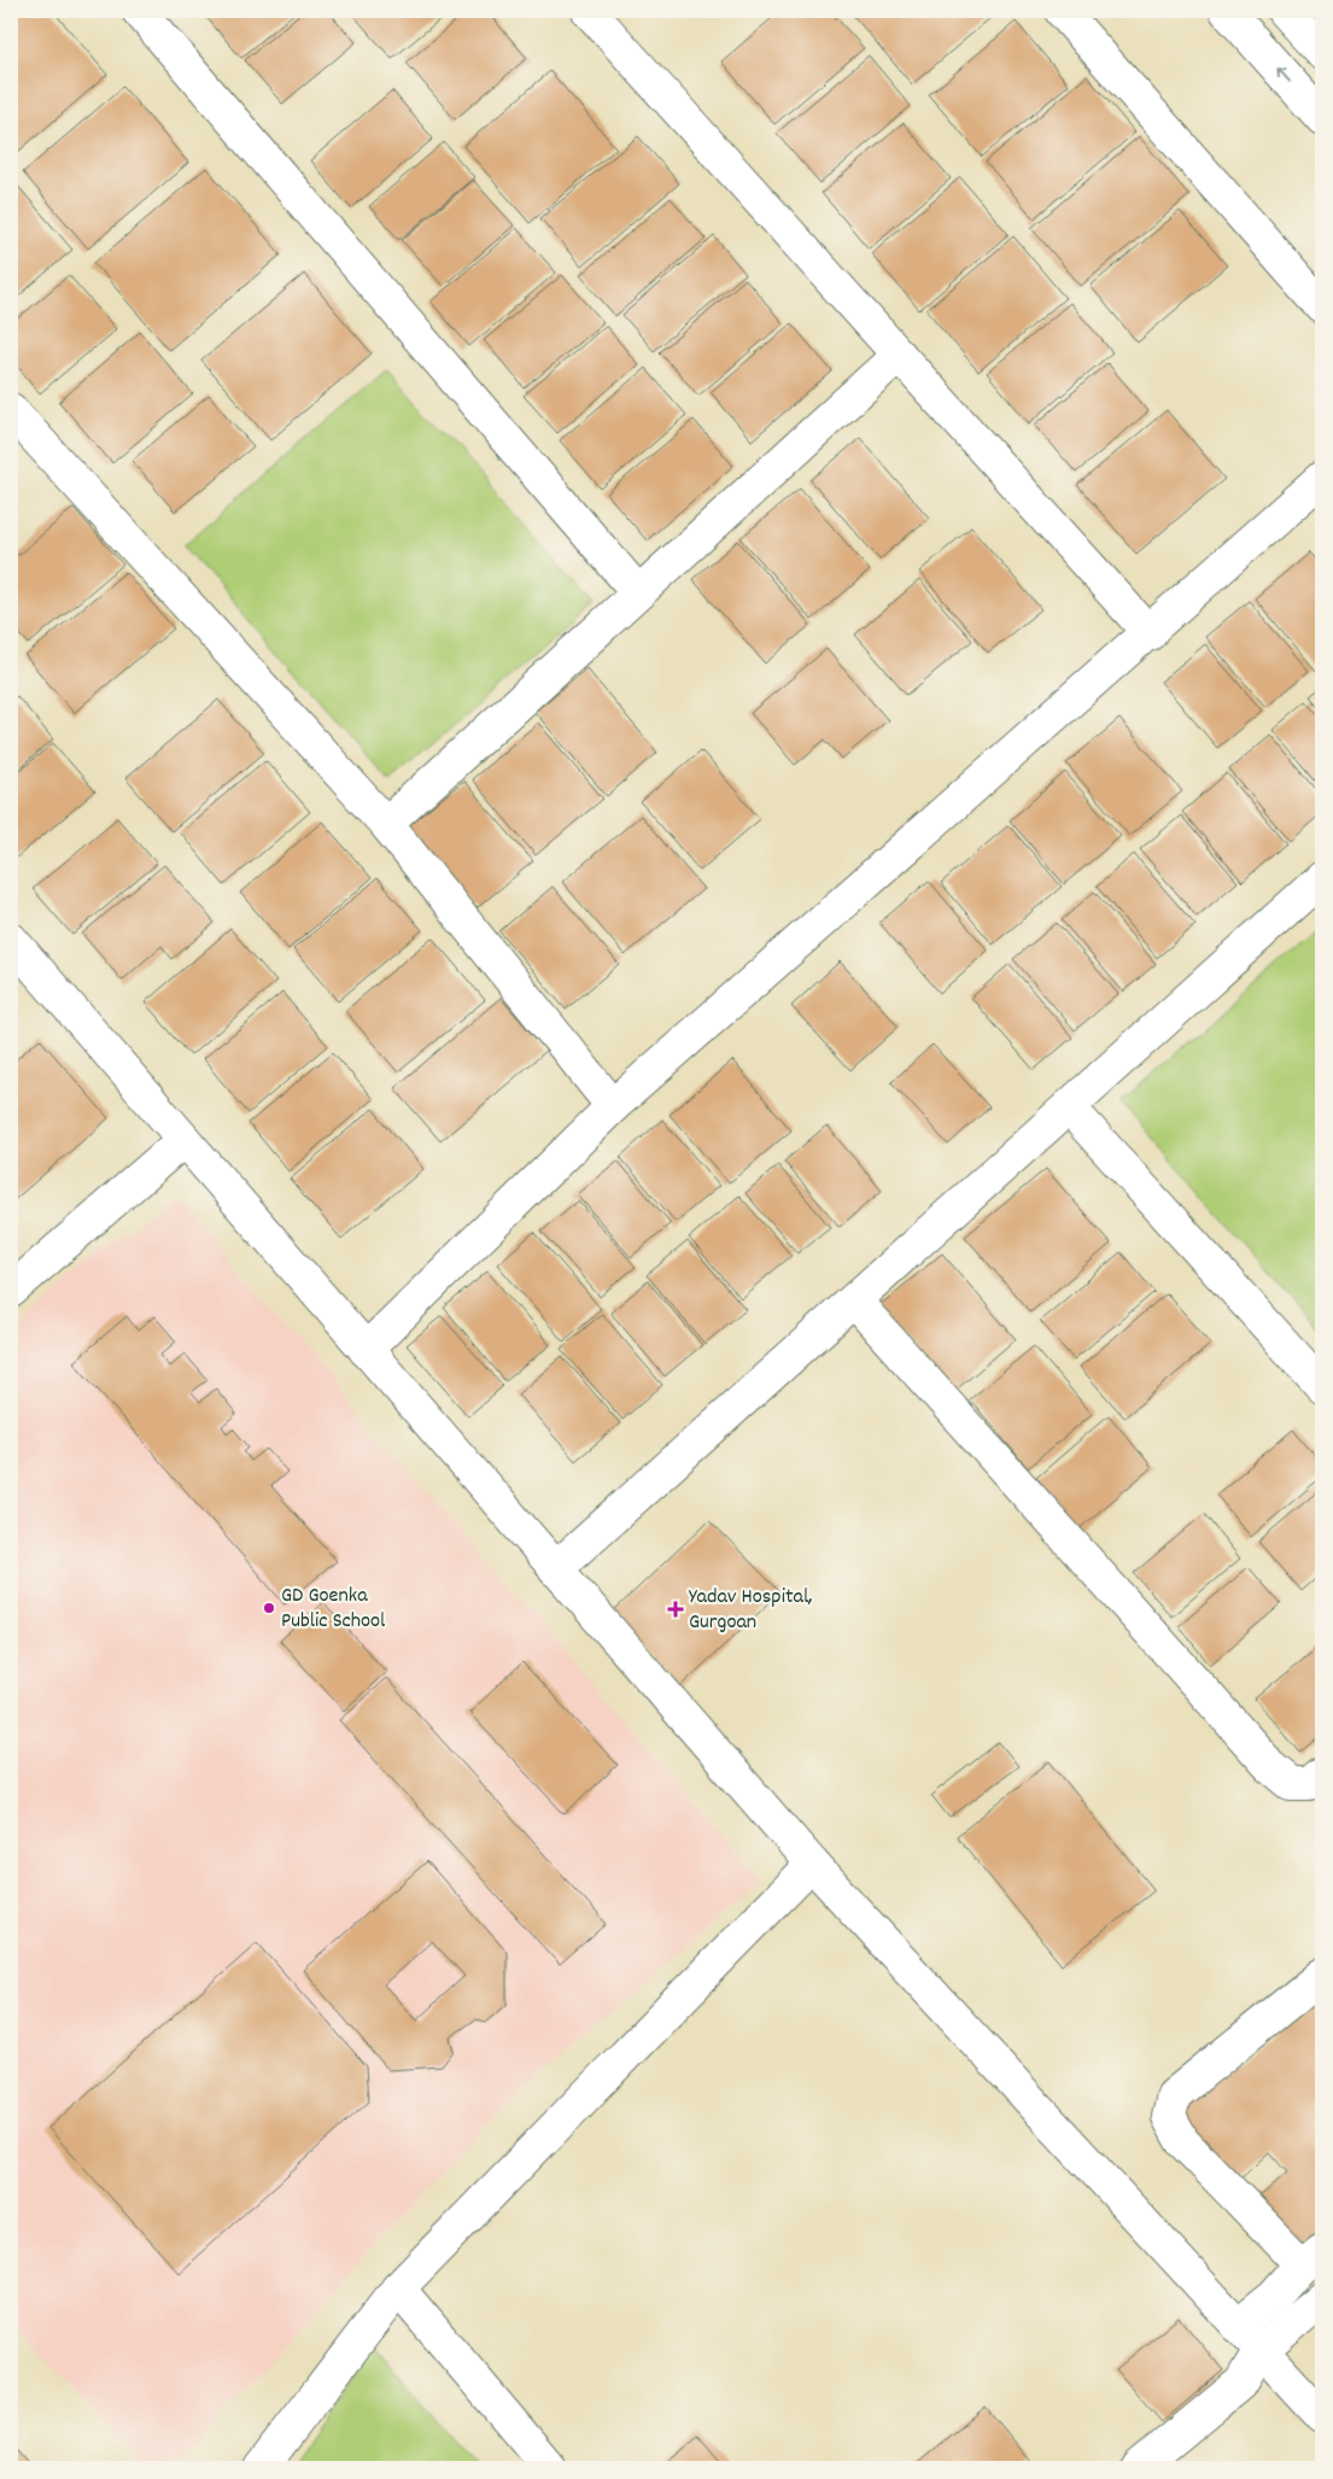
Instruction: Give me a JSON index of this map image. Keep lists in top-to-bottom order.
{
  "places": {
    "other": ["GD Goenka Public School"],
    "health": ["Yadav Hospital, Gurgoan"]
  }
}
